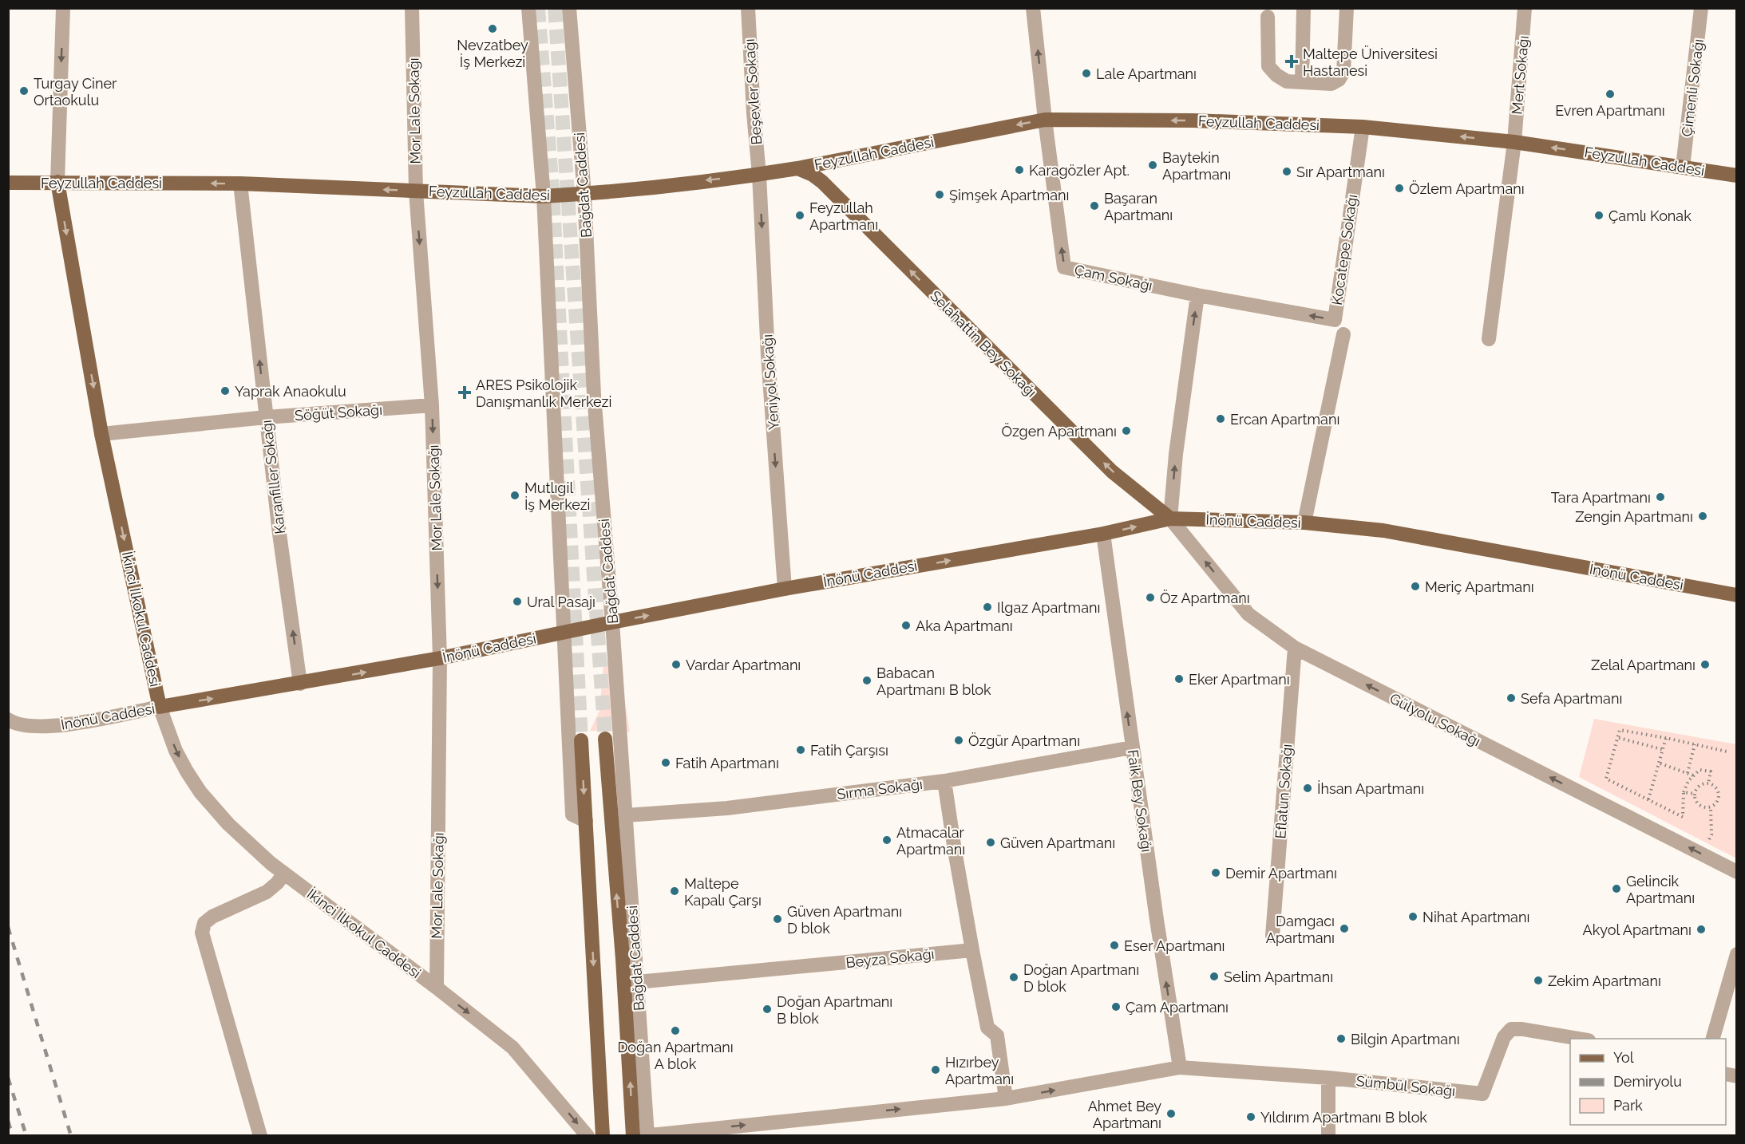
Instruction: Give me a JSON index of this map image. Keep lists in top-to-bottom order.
{
  "streets": {
    "main road": [
      "Feyzullah Caddesi",
      "Bağdat Caddesi",
      "Selahattin Bey Sokağı",
      "İnönü Caddesi",
      "İkinci İlkokul Caddesi"
    ],
    "street": [
      "Mert Sokağı",
      "Çimenli Sokağı",
      "Beşevler Sokağı",
      "Mor Lale Sokağı",
      "Kocatepe Sokağı",
      "Çam Sokağı",
      "Yeniyol Sokağı",
      "Söğüt Sokağı",
      "Karanfiller Sokağı",
      "Gülyolu Sokağı",
      "Sırma Sokağı",
      "Eflatun Sokağı",
      "Faik Bey Sokağı",
      "Beyza Sokağı",
      "Sümbül Sokağı"
    ]
  },
  "crossings": [
    ["Mert Sokağı", "Feyzullah Caddesi"],
    ["Çimenli Sokağı", "Feyzullah Caddesi"],
    ["Beşevler Sokağı", "Feyzullah Caddesi"],
    ["Beşevler Sokağı", "Yeniyol Sokağı"],
    ["Mor Lale Sokağı", "Feyzullah Caddesi"],
    ["Mor Lale Sokağı", "Söğüt Sokağı"],
    ["Mor Lale Sokağı", "İnönü Caddesi"],
    ["Mor Lale Sokağı", "İkinci İlkokul Caddesi"],
    ["Feyzullah Caddesi", "Bağdat Caddesi"],
    ["Feyzullah Caddesi", "Kocatepe Sokağı"],
    ["Feyzullah Caddesi", "Çam Sokağı"],
    ["Feyzullah Caddesi", "Selahattin Bey Sokağı"],
    ["Feyzullah Caddesi", "Yeniyol Sokağı"],
    ["Feyzullah Caddesi", "Karanfiller Sokağı"],
    ["Feyzullah Caddesi", "İkinci İlkokul Caddesi"],
    ["Bağdat Caddesi", "İnönü Caddesi"],
    ["Bağdat Caddesi", "Sırma Sokağı"],
    ["Bağdat Caddesi", "Beyza Sokağı"],
    ["Bağdat Caddesi", "Sümbül Sokağı"],
    ["Kocatepe Sokağı", "Çam Sokağı"],
    ["Selahattin Bey Sokağı", "İnönü Caddesi"],
    ["Selahattin Bey Sokağı", "Gülyolu Sokağı"],
    ["Yeniyol Sokağı", "İnönü Caddesi"],
    ["Söğüt Sokağı", "Karanfiller Sokağı"],
    ["Söğüt Sokağı", "İkinci İlkokul Caddesi"],
    ["Karanfiller Sokağı", "İnönü Caddesi"],
    ["İnönü Caddesi", "İkinci İlkokul Caddesi"],
    ["İnönü Caddesi", "Gülyolu Sokağı"],
    ["İnönü Caddesi", "Faik Bey Sokağı"],
    ["Gülyolu Sokağı", "Eflatun Sokağı"],
    ["Sırma Sokağı", "Faik Bey Sokağı"],
    ["Faik Bey Sokağı", "Sümbül Sokağı"]
  ],
  "one_way": [
    "Feyzullah Caddesi",
    "Çam Sokağı",
    "Selahattin Bey Sokağı",
    "Yeniyol Sokağı",
    "Karanfiller Sokağı",
    "İnönü Caddesi",
    "İkinci İlkokul Caddesi",
    "Gülyolu Sokağı",
    "Faik Bey Sokağı",
    "Sümbül Sokağı"
  ],
  "places": {
    "other": [
      "Nevzatbey İş Merkezi",
      "Lale Apartmanı",
      "Turgay Ciner Ortaokulu",
      "Evren Apartmanı",
      "Baytekin Apartmanı",
      "Karagözler Apt.",
      "Sır Apartmanı",
      "Özlem Apartmanı",
      "Şimşek Apartmanı",
      "Başaran Apartmanı",
      "Feyzullah Apartmanı",
      "Çamlı Konak",
      "Yaprak Anaokulu",
      "Ercan Apartmanı",
      "Özgen Apartmanı",
      "Mutlıgil İş Merkezi",
      "Tara Apartmanı",
      "Zengin Apartmanı",
      "Meriç Apartmanı",
      "Öz Apartmanı",
      "Ural Pasajı",
      "Ilgaz Apartmanı",
      "Aka Apartmanı",
      "Vardar Apartmanı",
      "Zelal Apartmanı",
      "Eker Apartmanı",
      "Babacan Apartmanı B blok",
      "Sefa Apartmanı",
      "Özgür Apartmanı",
      "Fatih Çarşısı",
      "Fatih Apartmanı",
      "İhsan Apartmanı",
      "Atmacalar Apartmanı",
      "Güven Apartmanı",
      "Demir Apartmanı",
      "Gelincik Apartmanı",
      "Maltepe Kapalı Çarşı",
      "Nihat Apartmanı",
      "Güven Apartmanı D blok",
      "Damgacı Apartmanı",
      "Akyol Apartmanı",
      "Eser Apartmanı",
      "Selim Apartmanı",
      "Doğan Apartmanı D blok",
      "Zekim Apartmanı",
      "Çam Apartmanı",
      "Doğan Apartmanı B blok",
      "Doğan Apartmanı A blok",
      "Bilgin Apartmanı",
      "Hızırbey Apartmanı",
      "Ahmet Bey Apartmanı",
      "Yıldırım Apartmanı B blok"
    ],
    "health": ["Maltepe Üniversitesi Hastanesi", "ARES Psikolojik Danışmanlık Merkezi"]
  },
  "legend": ["Yol", "Demiryolu", "Park"]
}
